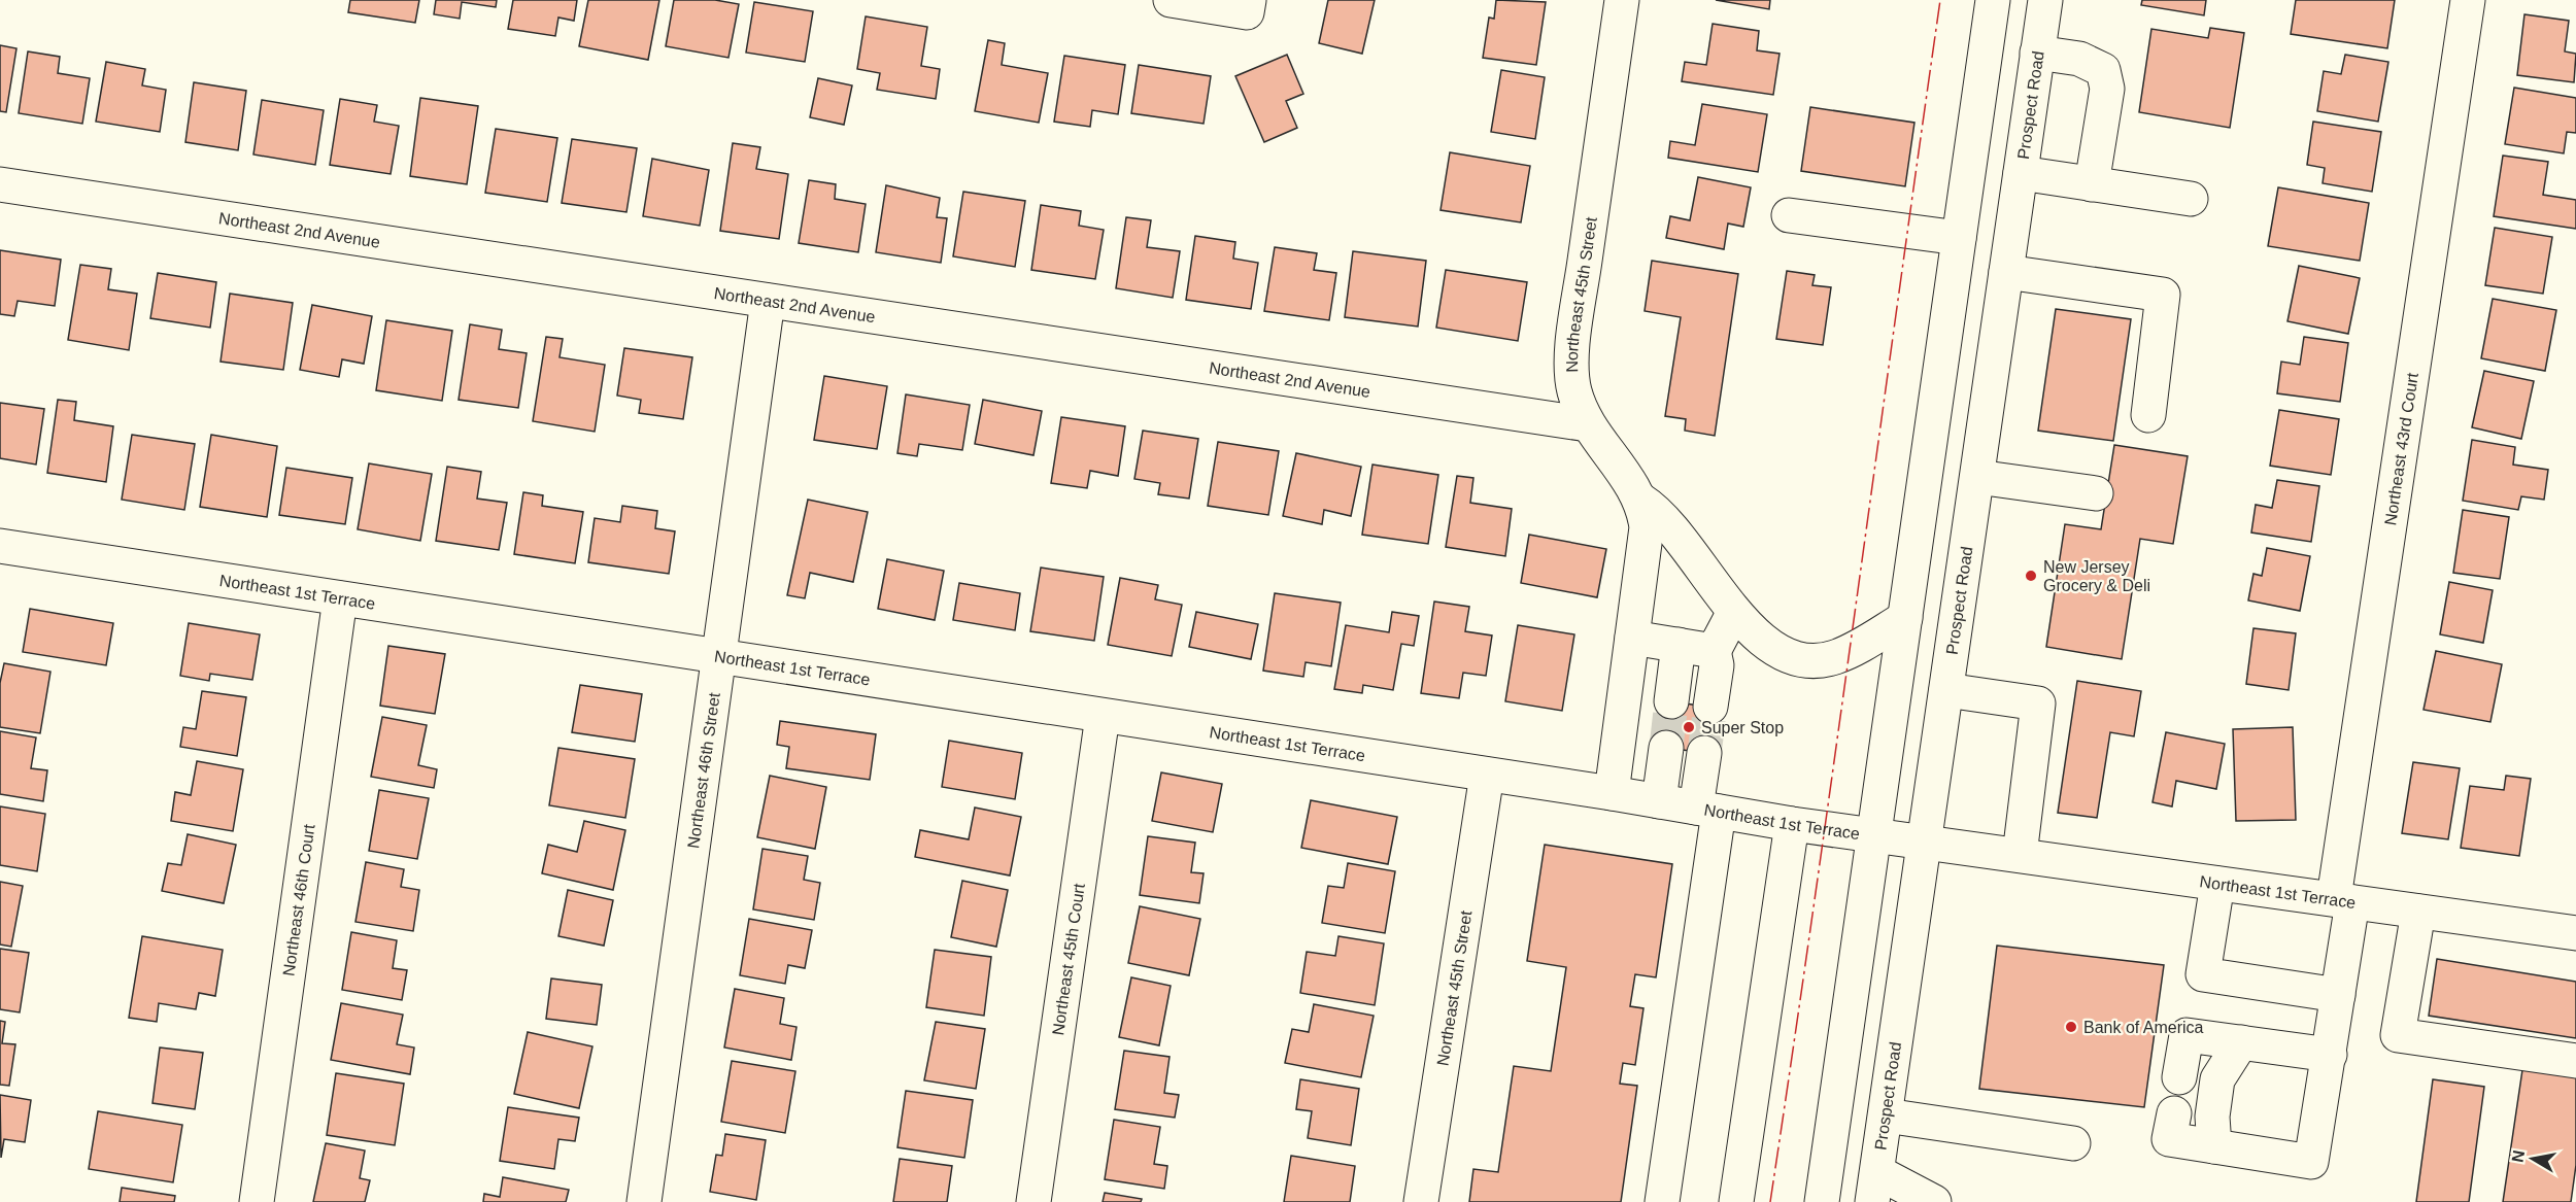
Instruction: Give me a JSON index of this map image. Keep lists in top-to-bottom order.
{
  "streets": {
    "street": [
      "Prospect Road",
      "Northeast 2nd Avenue",
      "Northeast 45th Street",
      "Northeast 43rd Court",
      "Northeast 1st Terrace",
      "Northeast 46th Street",
      "Northeast 46th Court",
      "Northeast 45th Court"
    ]
  },
  "crossings": [
    ["Prospect Road", "Northeast 1st Terrace"],
    ["Northeast 2nd Avenue", "Northeast 45th Street"],
    ["Northeast 2nd Avenue", "Northeast 46th Street"],
    ["Northeast 45th Street", "Northeast 1st Terrace"],
    ["Northeast 43rd Court", "Northeast 1st Terrace"],
    ["Northeast 1st Terrace", "Northeast 46th Street"],
    ["Northeast 1st Terrace", "Northeast 46th Court"],
    ["Northeast 1st Terrace", "Northeast 45th Court"]
  ],
  "places": ["New Jersey Grocery & Deli", "Super Stop", "Bank of America"],
  "north": "left"
}
